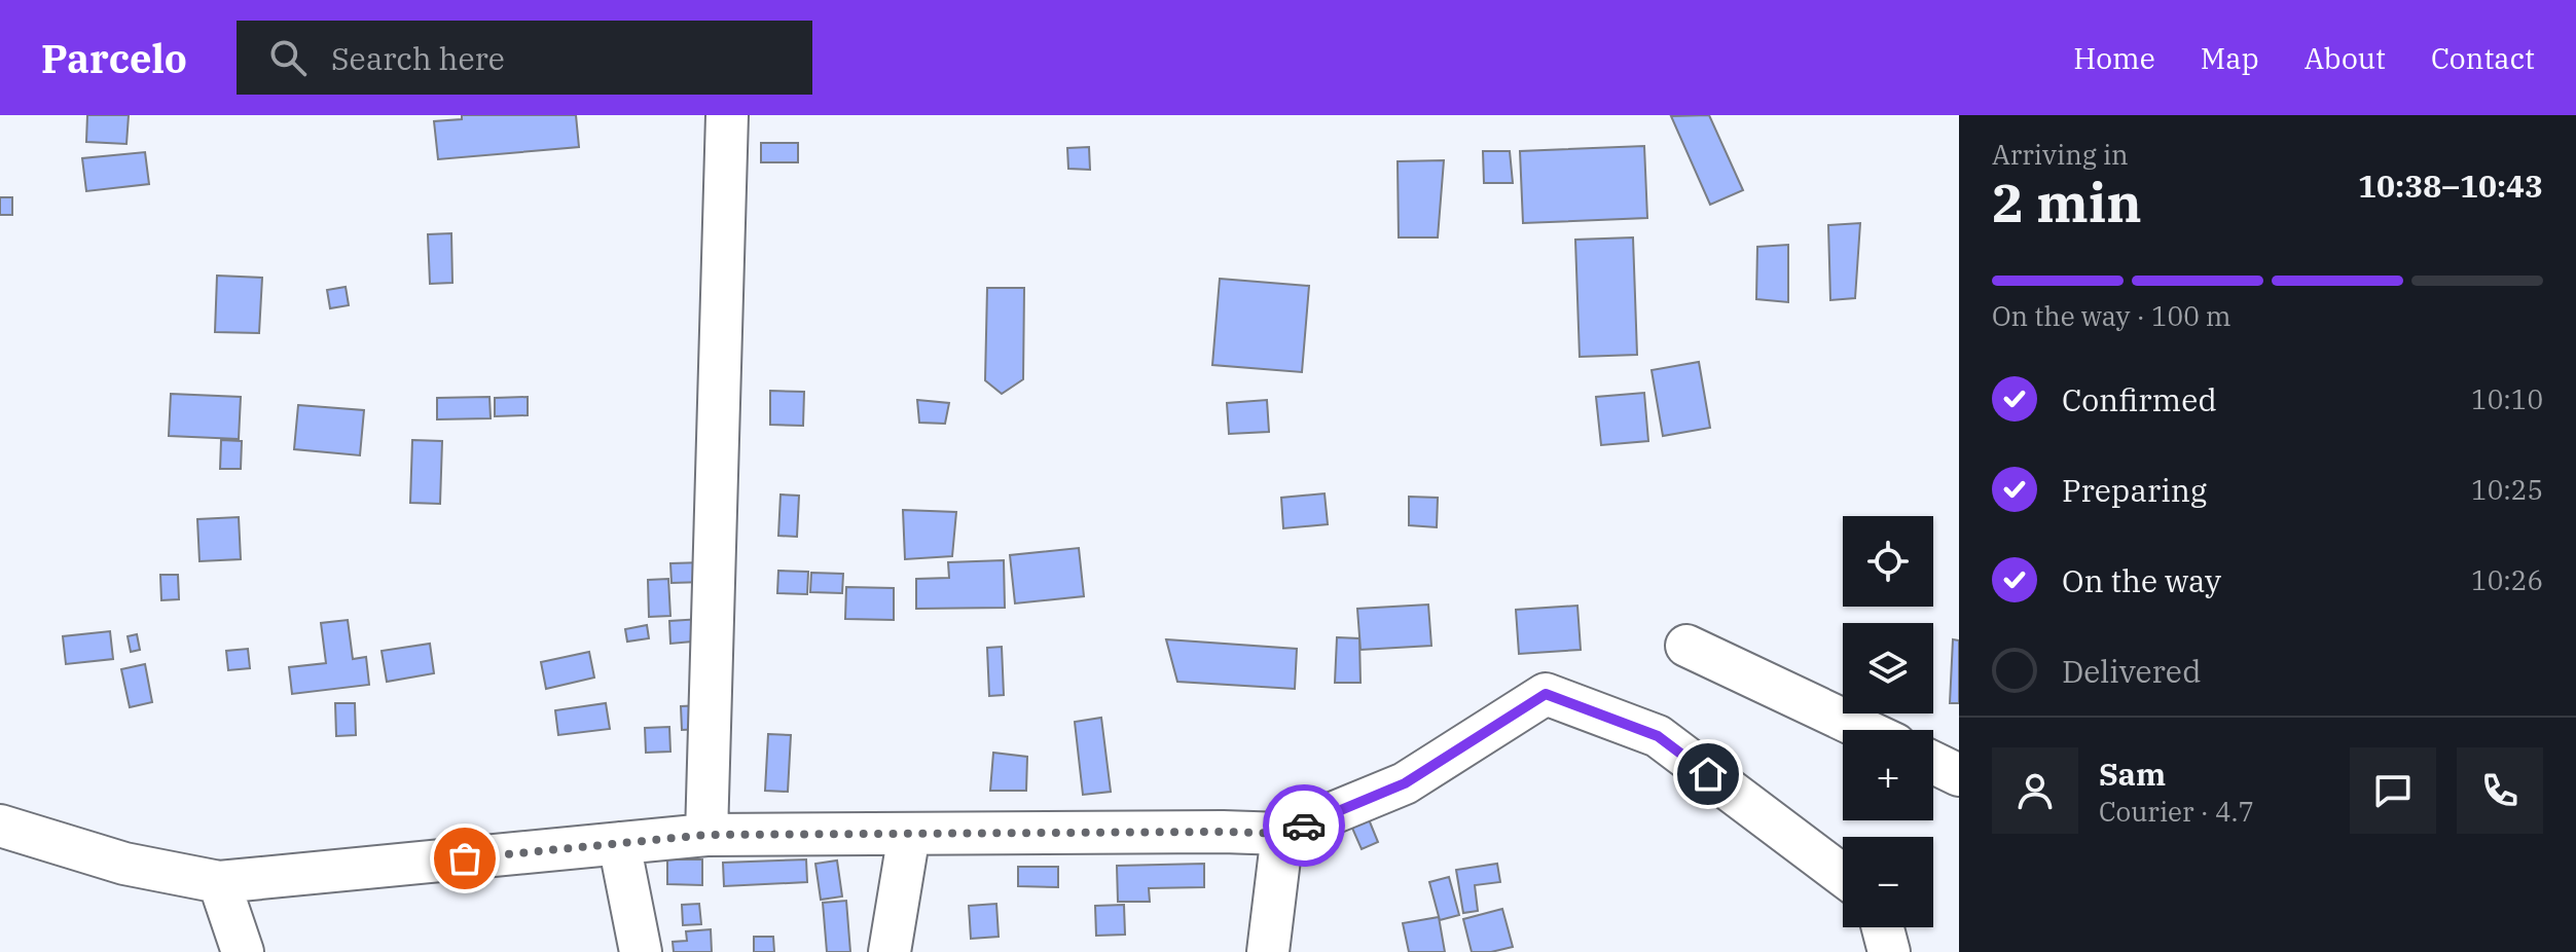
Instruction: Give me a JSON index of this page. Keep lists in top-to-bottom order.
{
  "page": {
    "header": "Parcelo",
    "search": "Search here",
    "nav": [
      "Home",
      "Map",
      "About",
      "Contact"
    ],
    "heading": ["2 min", "Arriving in", "10:38–10:43"],
    "panel": ["Sam", "Courier · 4.7"],
    "bar": "On the way · 100 m",
    "list": [
      ["Confirmed", "10:10"],
      ["Preparing", "10:25"],
      ["On the way", "10:26"],
      "Delivered"
    ],
    "map_buttons": ["+", "−"]
  }
}
